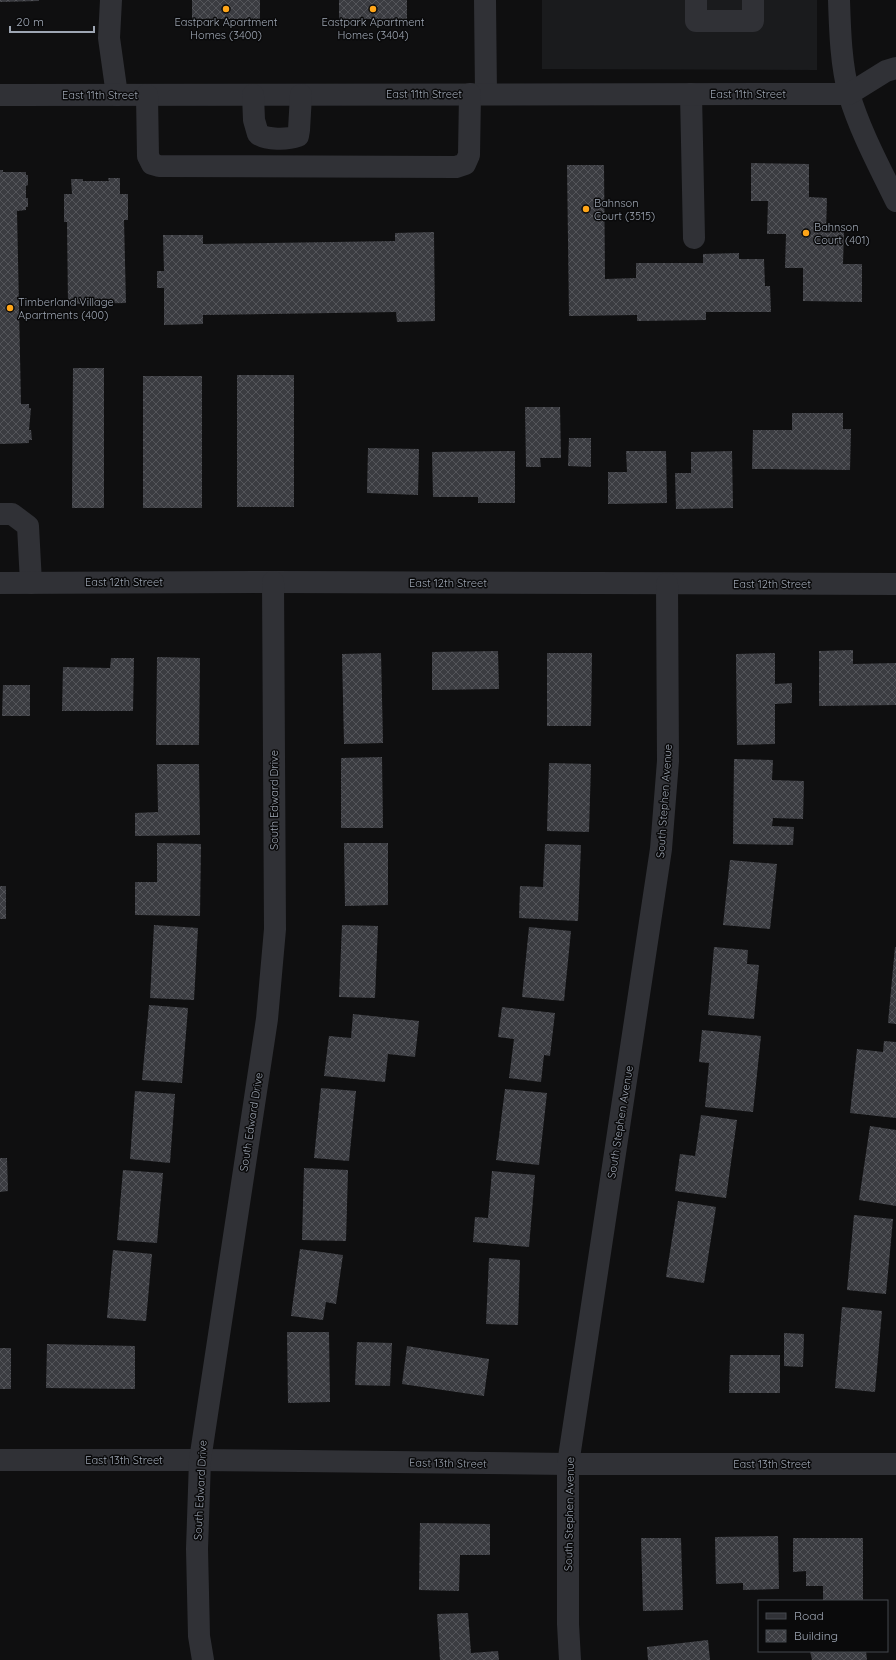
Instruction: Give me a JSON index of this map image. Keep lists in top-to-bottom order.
{
  "streets": {
    "street": [
      "East 11th Street",
      "East 12th Street",
      "South Edward Drive",
      "South Stephen Avenue",
      "East 13th Street"
    ]
  },
  "crossings": [
    ["East 12th Street", "South Edward Drive"],
    ["East 12th Street", "South Stephen Avenue"],
    ["South Edward Drive", "East 13th Street"],
    ["South Stephen Avenue", "East 13th Street"]
  ],
  "places": [
    "Eastpark Apartment Homes (3400)",
    "Eastpark Apartment Homes (3404)",
    "Bahnson Court (3515)",
    "Bahnson Court (401)",
    "Timberland Village Apartments (400)"
  ],
  "legend": ["Road", "Building"],
  "scale_bar": "20 m"
}
